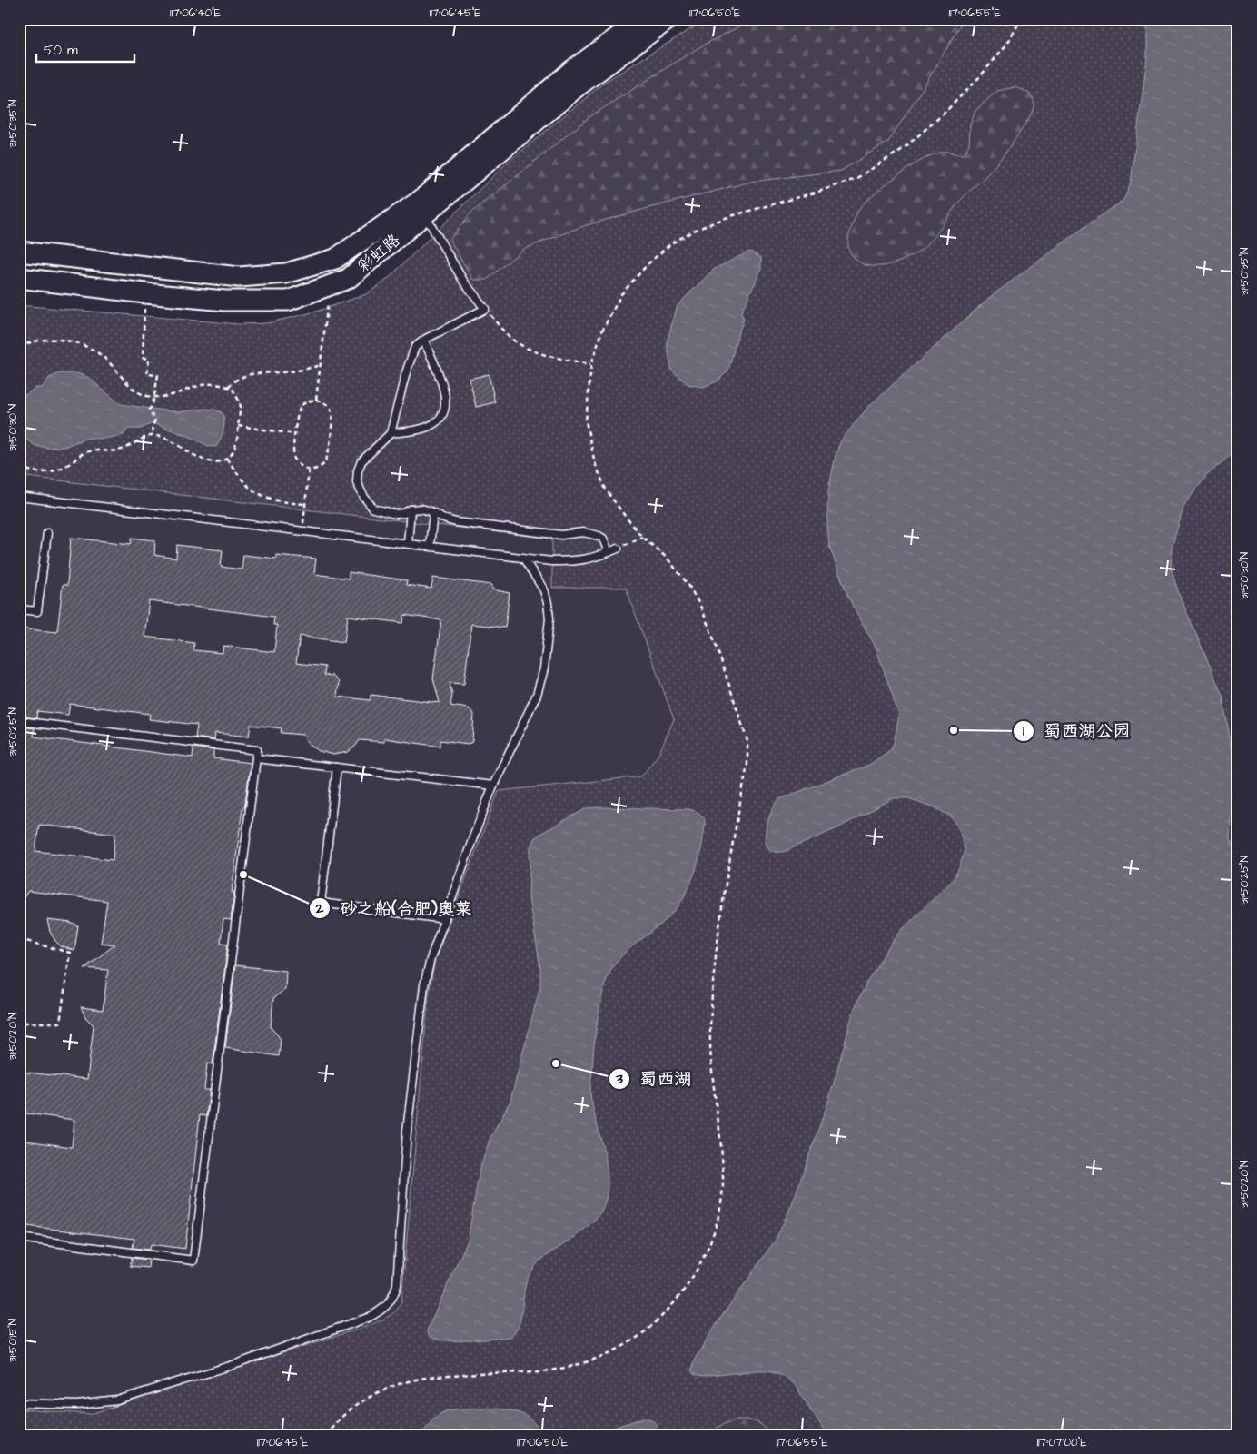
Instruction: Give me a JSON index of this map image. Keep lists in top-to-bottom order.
{
  "streets": {
    "main road": ["彩虹路"]
  },
  "places": ["蜀西湖公园", "砂之船(合肥)奥莱", "蜀西湖"],
  "scale_bar": "50 m",
  "coordinates": [
    "117°06'40\"E",
    "117°06'45\"E",
    "117°06'50\"E",
    "117°06'55\"E",
    "31°50'35\"N",
    "31°50'30\"N",
    "31°50'25\"N",
    "31°50'20\"N",
    "31°50'15\"N",
    "117°07'00\"E"
  ]
}
